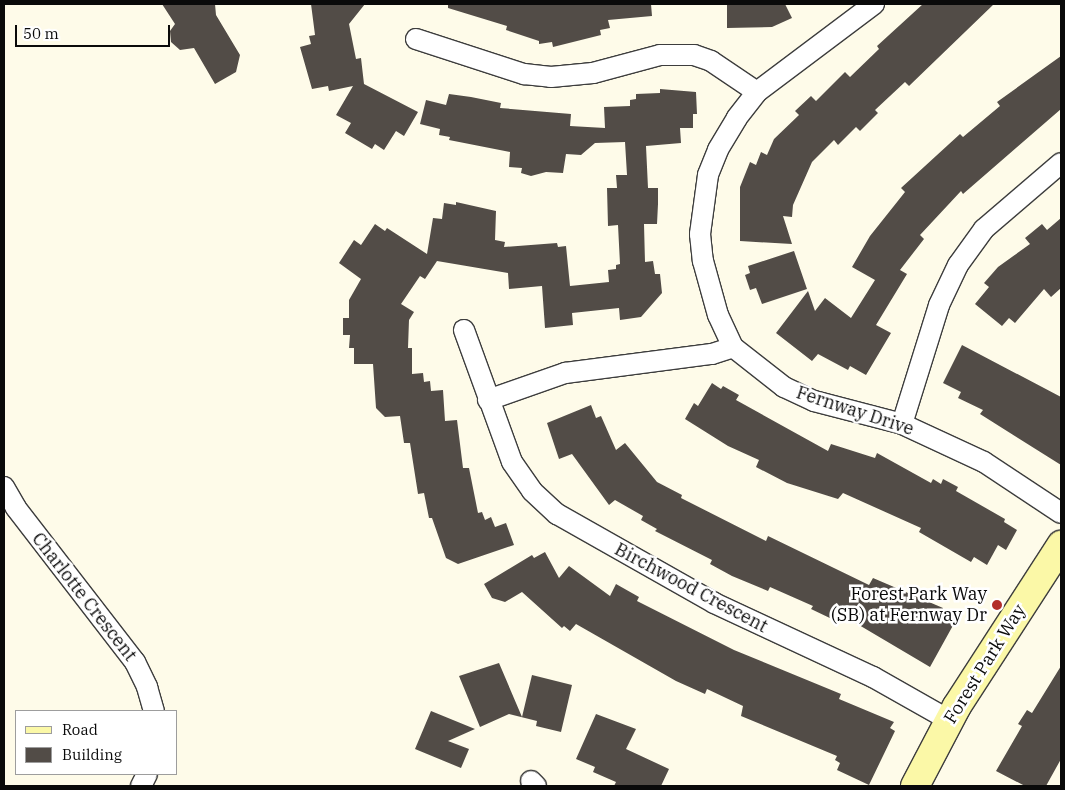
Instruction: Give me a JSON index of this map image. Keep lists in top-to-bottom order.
{
  "streets": {
    "street": [
      "Fernway Drive",
      "Birchwood Crescent",
      "Charlotte Crescent",
      "Forest Park Way"
    ]
  },
  "crossings": [
    ["Birchwood Crescent", "Forest Park Way"]
  ],
  "places": ["Forest Park Way (SB) at Fernway Dr"],
  "legend": ["Road", "Building"],
  "scale_bar": "50 m"
}
